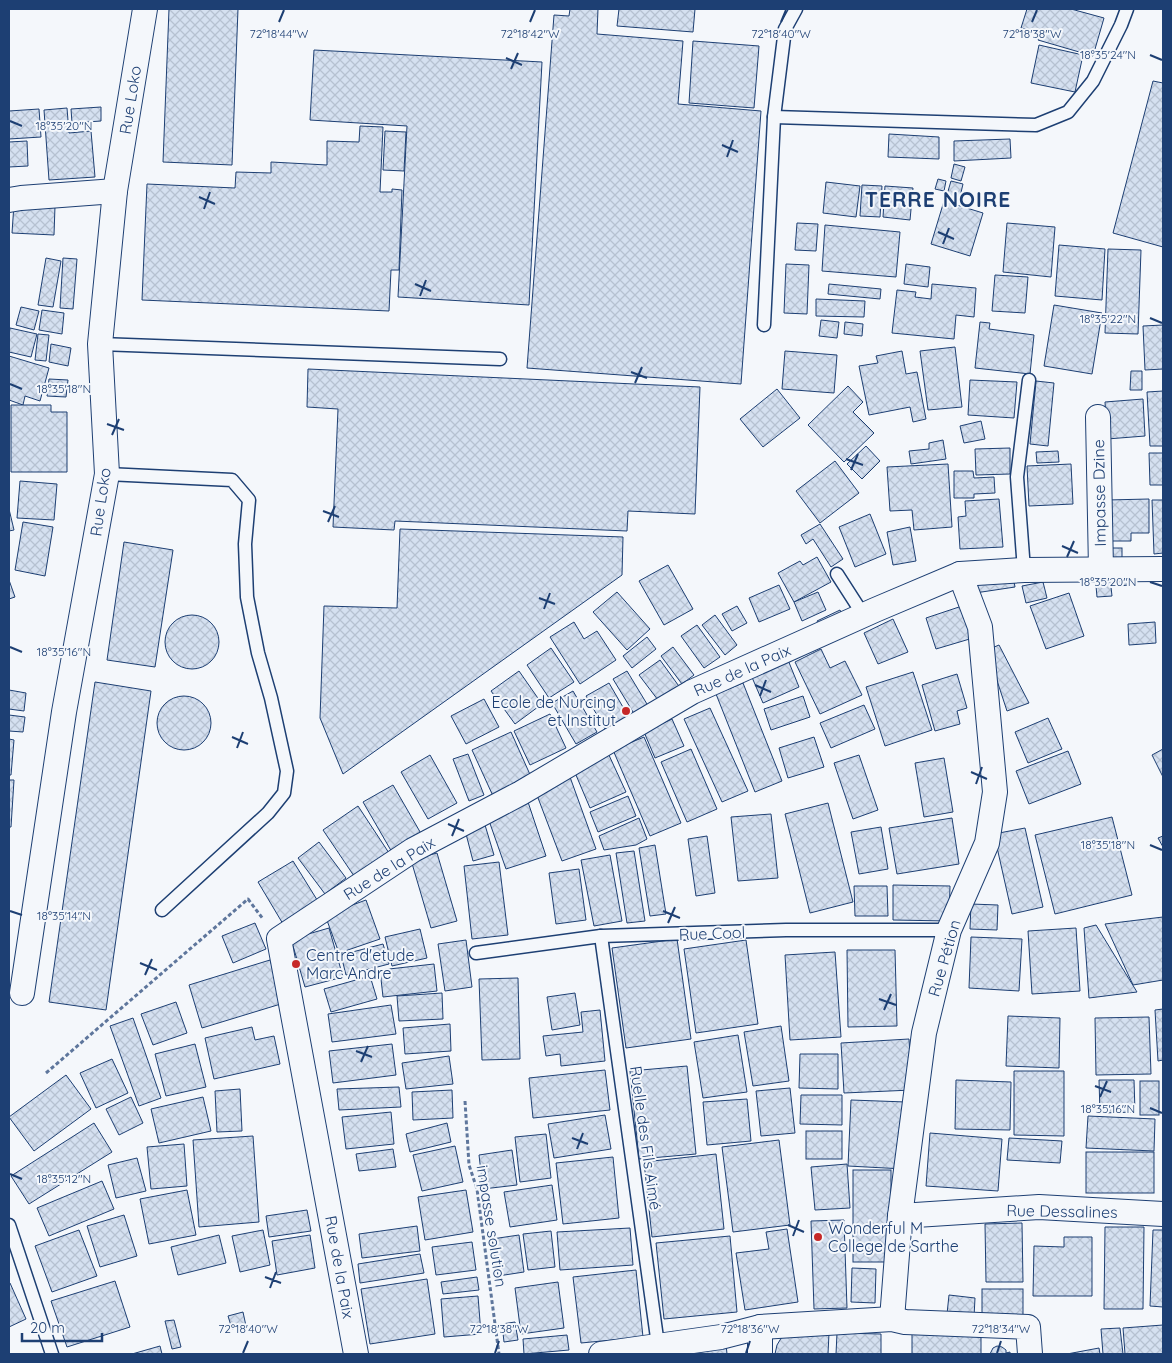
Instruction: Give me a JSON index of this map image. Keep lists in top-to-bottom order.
{
  "streets": {
    "street": [
      "Rue Loko",
      "Impasse Dzine",
      "Rue de la Paix",
      "Rue Pétion",
      "Rue Dessalines"
    ],
    "lane": ["Rue Cool", "Ruelle des Fils Aimé"],
    "path": ["impasse solution"]
  },
  "crossings": [
    ["Rue de la Paix", "Rue Pétion"],
    ["Rue Cool", "Rue Pétion"],
    ["Rue Cool", "Ruelle des Fils Aimé"],
    ["Rue Pétion", "Rue Dessalines"]
  ],
  "districts": ["TERRE NOIRE"],
  "places": ["Ecole de Nurcing et Institut", "Centre d'etude Marc Andre", "Wonderful M College de Sarthe"],
  "scale_bar": "20 m",
  "coordinates": [
    "72°18'44\"W",
    "72°18'42\"W",
    "72°18'40\"W",
    "72°18'38\"W",
    "18°35'24\"N",
    "18°35'20\"N",
    "18°35'22\"N",
    "18°35'18\"N",
    "18°35'16\"N",
    "18°35'14\"N",
    "18°35'12\"N",
    "72°18'36\"W",
    "72°18'34\"W"
  ]
}
